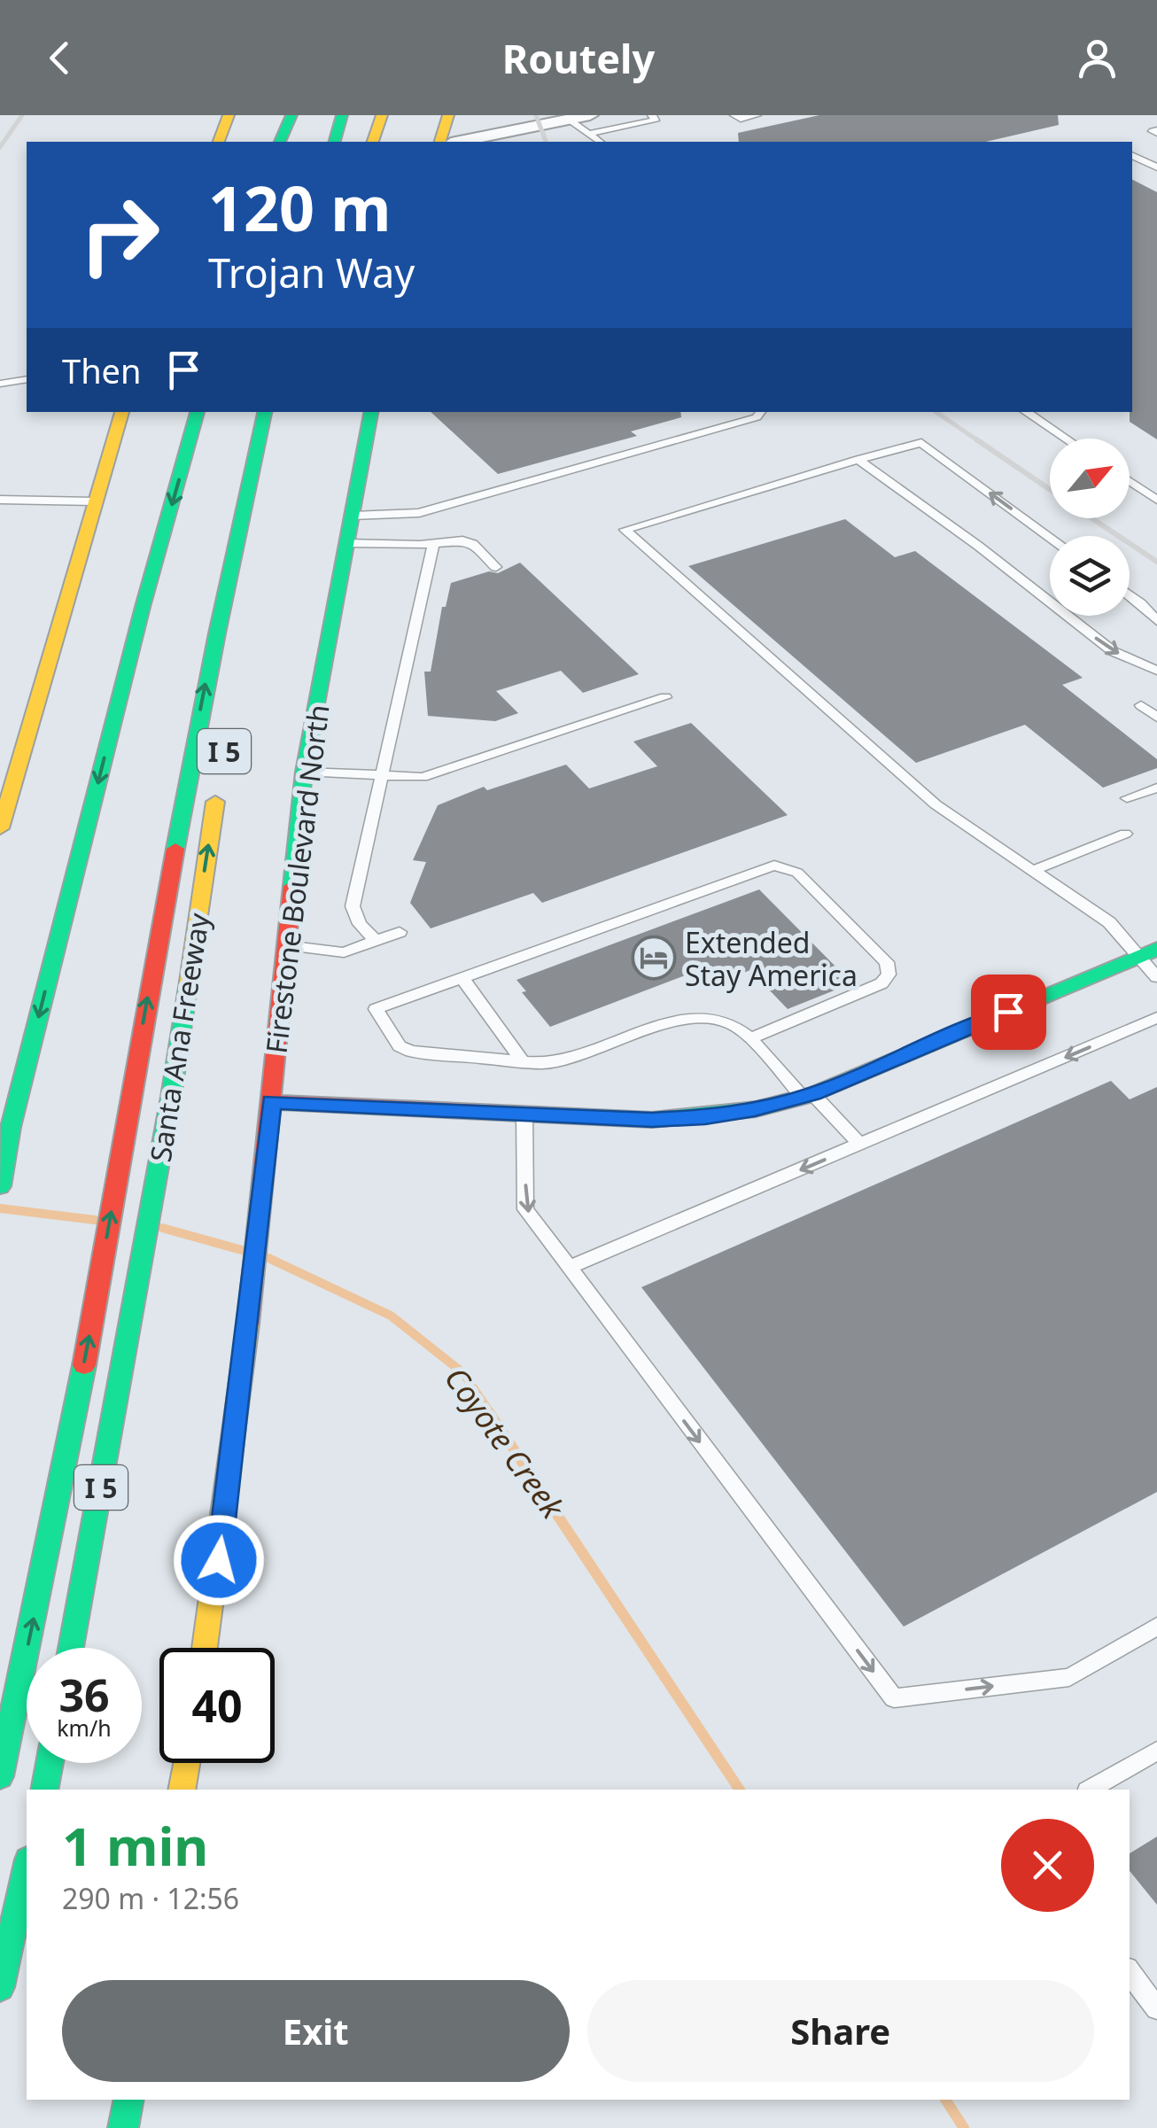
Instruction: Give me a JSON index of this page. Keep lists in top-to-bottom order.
{
  "streets": {
    "main road": ["I 5", "Firestone Boulevard North", "Santa Ana Freeway"]
  },
  "water": ["Coyote Creek"],
  "places": {
    "hotel": ["Extended Stay America"]
  },
  "north": "top right",
  "page": {
    "header": "Routely",
    "turn": ["120 m", "Trojan Way"],
    "then": "Then",
    "speed": "36 km/h",
    "limit": "40",
    "heading": ["1 min", "290 m · 12:56"],
    "buttons": ["Exit", "Share"]
  }
}
